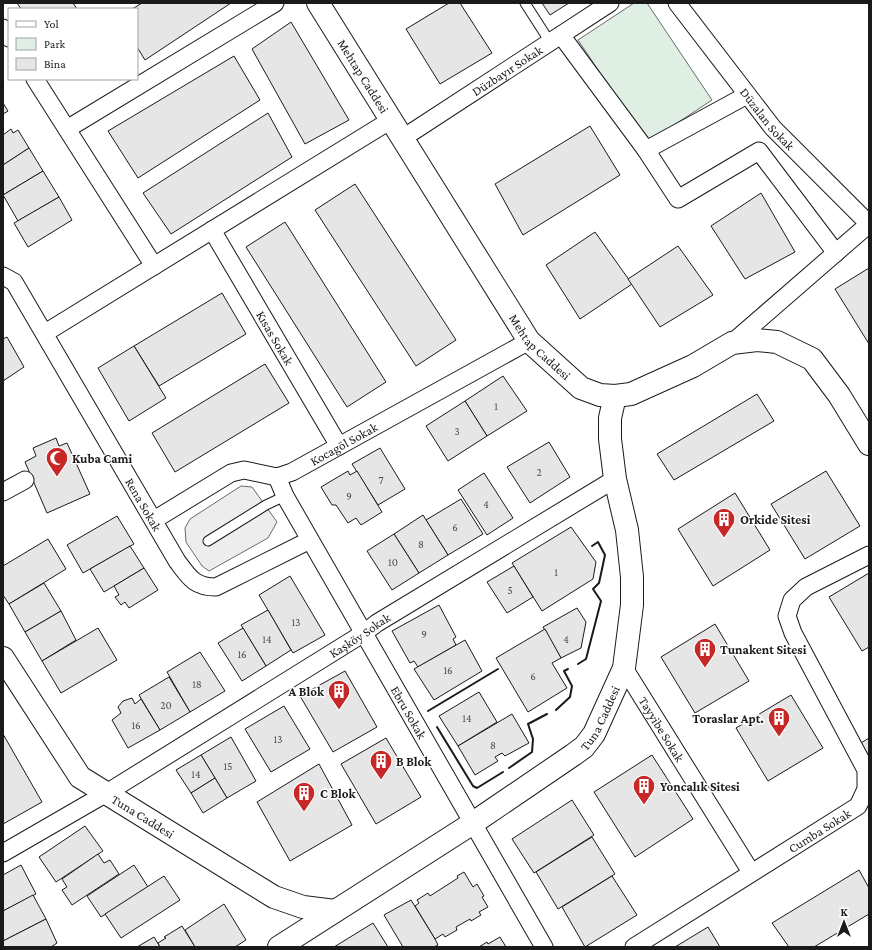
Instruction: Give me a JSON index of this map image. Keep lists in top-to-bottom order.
{
  "streets": {
    "street": [
      "Düzbayır Sokak",
      "Mehtap Caddesi",
      "Düzalan Sokak",
      "Kısas Sokak",
      "Kocagöl Sokak",
      "Rena Sokak",
      "Kaşköy Sokak",
      "Ebru Sokak",
      "Tuna Caddesi",
      "Tayyibe Sokak",
      "Cumba Sokak"
    ]
  },
  "crossings": [
    ["Düzbayır Sokak", "Mehtap Caddesi"],
    ["Mehtap Caddesi", "Kocagöl Sokak"],
    ["Mehtap Caddesi", "Tuna Caddesi"],
    ["Kısas Sokak", "Kocagöl Sokak"],
    ["Kocagöl Sokak", "Ebru Sokak"],
    ["Rena Sokak", "Ebru Sokak"],
    ["Kaşköy Sokak", "Ebru Sokak"],
    ["Kaşköy Sokak", "Tuna Caddesi"],
    ["Ebru Sokak", "Tuna Caddesi"],
    ["Tuna Caddesi", "Tayyibe Sokak"],
    ["Tayyibe Sokak", "Cumba Sokak"]
  ],
  "places": {
    "mosque": ["Kuba Cami"],
    "building": [
      "Orkide Sitesi",
      "Tunakent Sitesi",
      "A Blok",
      "Toraslar Apt.",
      "B Blok",
      "Yoncalık Sitesi",
      "C Blok"
    ]
  },
  "house_numbers": [
    "1",
    "3",
    "2",
    "7",
    "9",
    "4",
    "6",
    "8",
    "10",
    "1",
    "5",
    "13",
    "9",
    "14",
    "4",
    "16",
    "16",
    "6",
    "18",
    "20",
    "14",
    "16",
    "13",
    "8",
    "15",
    "14"
  ],
  "legend": ["Yol", "Park", "Bina"],
  "north": "top"
}
